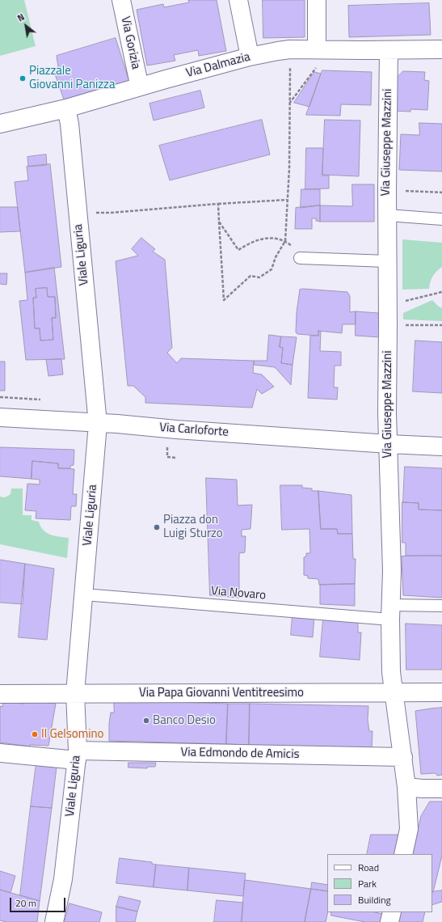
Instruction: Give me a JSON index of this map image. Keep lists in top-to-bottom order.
{
  "streets": {
    "street": [
      "Via Gorizia",
      "Via Dalmazia",
      "Via Giuseppe Mazzini",
      "Viale Liguria",
      "Via Carloforte",
      "Via Papa Giovanni Ventitreesimo",
      "Via Edmondo de Amicis"
    ],
    "lane": ["Via Novaro"]
  },
  "crossings": [
    ["Via Gorizia", "Via Dalmazia"],
    ["Via Dalmazia", "Via Giuseppe Mazzini"],
    ["Via Dalmazia", "Viale Liguria"],
    ["Via Giuseppe Mazzini", "Via Carloforte"],
    ["Via Giuseppe Mazzini", "Via Novaro"],
    ["Via Giuseppe Mazzini", "Via Papa Giovanni Ventitreesimo"],
    ["Via Giuseppe Mazzini", "Via Edmondo de Amicis"],
    ["Viale Liguria", "Via Carloforte"],
    ["Viale Liguria", "Via Novaro"],
    ["Viale Liguria", "Via Papa Giovanni Ventitreesimo"],
    ["Viale Liguria", "Via Edmondo de Amicis"]
  ],
  "places": [
    "Piazzale Giovanni Panizza",
    "Piazza don Luigi Sturzo",
    "Banco Desio",
    "Il Gelsomino"
  ],
  "legend": ["Road", "Park", "Building"],
  "scale_bar": "20 m",
  "north": "top left"
}
